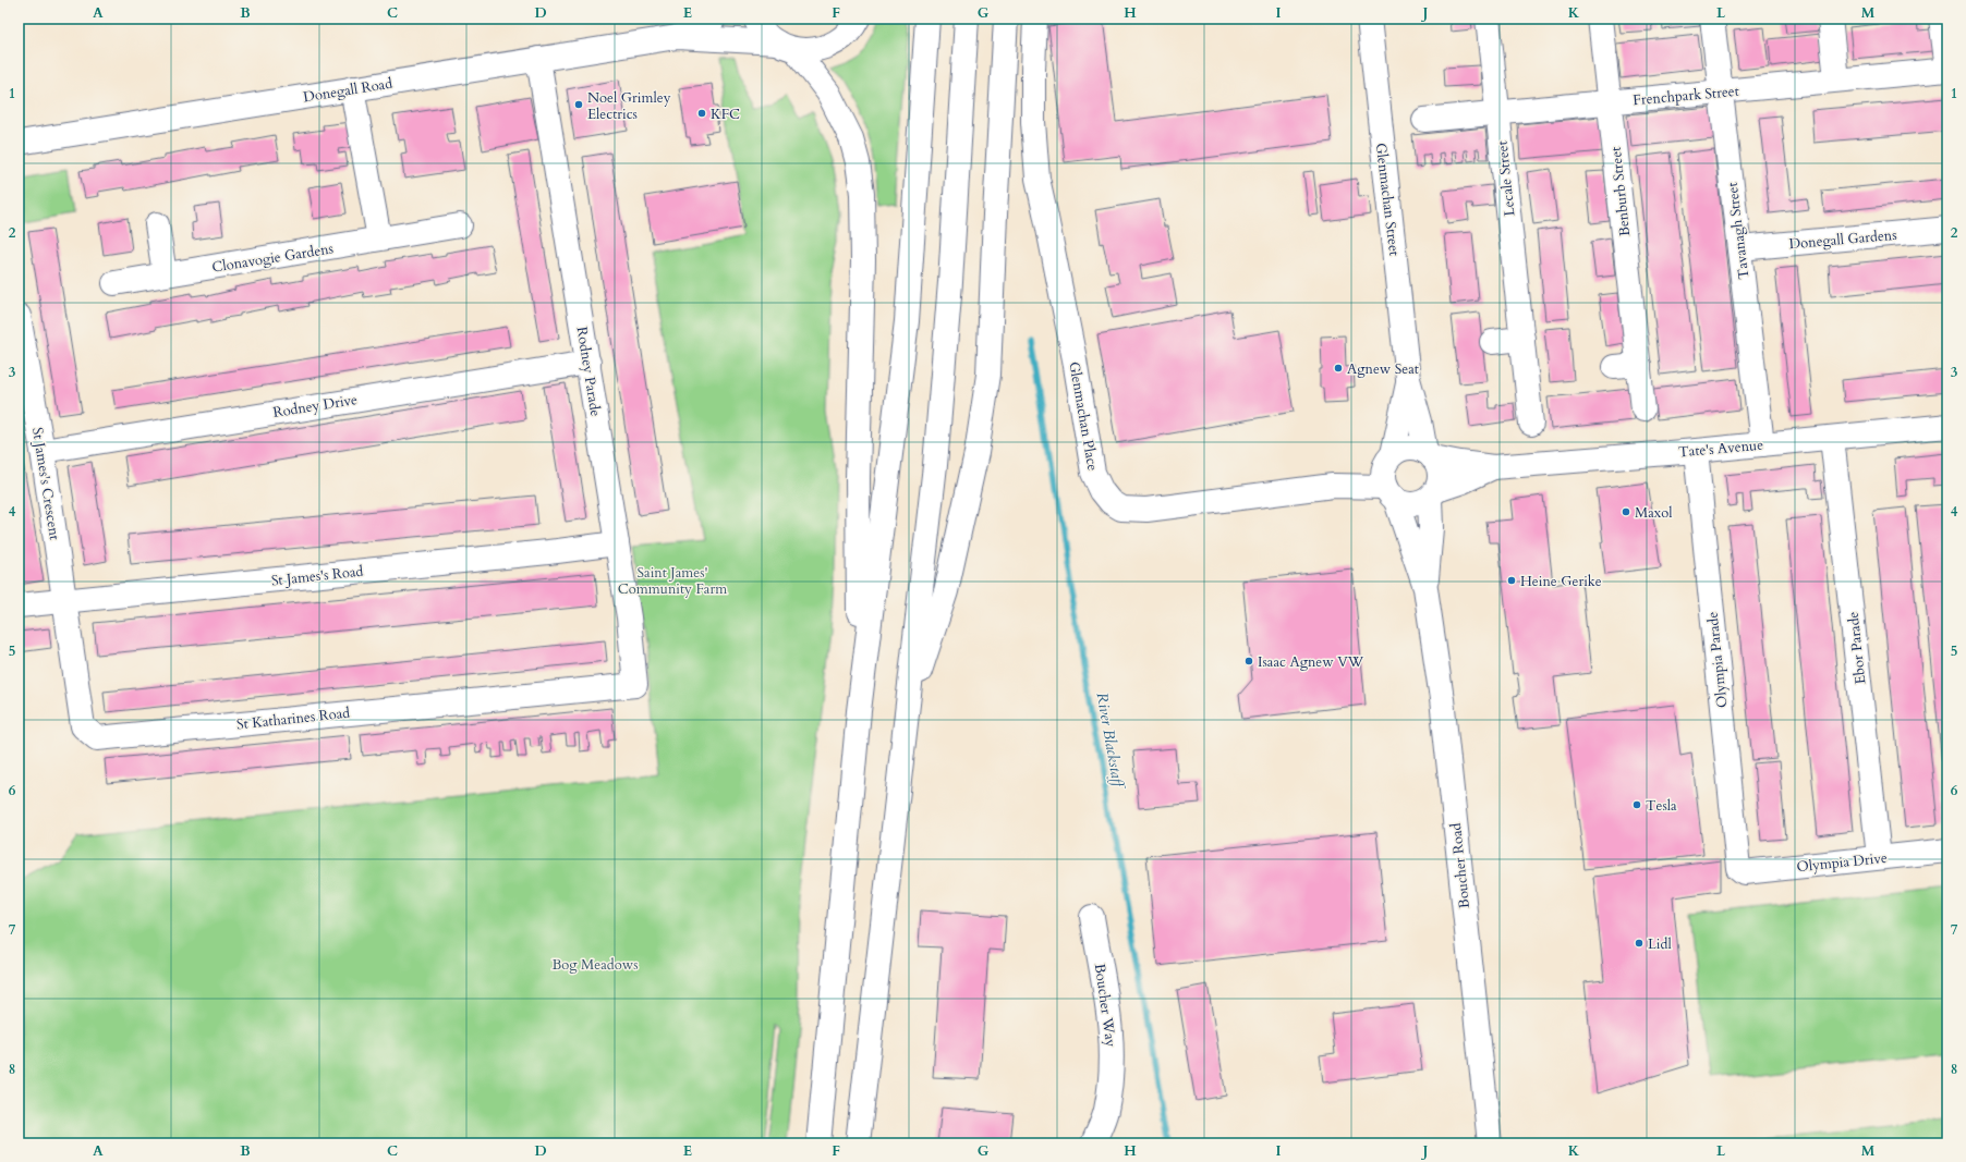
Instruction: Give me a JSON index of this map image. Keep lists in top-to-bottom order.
{
  "streets": {
    "main road": [
      "Donegall Road",
      "Frenchpark Street",
      "Lecale Street",
      "Benburb Street",
      "Glenmachan Street",
      "Tavanagh Street",
      "Donegall Gardens",
      "Clonavogie Gardens",
      "Rodney Parade",
      "Rodney Drive",
      "Glenmachan Place",
      "Tate's Avenue",
      "St James's Crescent",
      "St James's Road",
      "Ebor Parade",
      "Olympia Parade",
      "St Katharines Road",
      "Olympia Drive",
      "Boucher Road",
      "Boucher Way"
    ]
  },
  "crossings": [
    ["Donegall Road", "Rodney Parade"],
    ["Frenchpark Street", "Lecale Street"],
    ["Frenchpark Street", "Benburb Street"],
    ["Frenchpark Street", "Tavanagh Street"],
    ["Glenmachan Street", "Tate's Avenue"],
    ["Glenmachan Street", "Boucher Road"],
    ["Tavanagh Street", "Donegall Gardens"],
    ["Tavanagh Street", "Tate's Avenue"],
    ["Rodney Parade", "Rodney Drive"],
    ["Rodney Parade", "St James's Road"],
    ["Rodney Parade", "St Katharines Road"],
    ["Rodney Drive", "St James's Crescent"],
    ["Tate's Avenue", "Ebor Parade"],
    ["Tate's Avenue", "Olympia Parade"],
    ["Tate's Avenue", "Boucher Road"],
    ["St James's Crescent", "St James's Road"],
    ["St James's Crescent", "St Katharines Road"],
    ["St James's Road", "St Katharines Road"],
    ["Ebor Parade", "Olympia Drive"],
    ["Olympia Parade", "Olympia Drive"]
  ],
  "water": ["River Blackstaff"],
  "parks": ["Saint James' Community Farm", "Bog Meadows"],
  "places": [
    "Noel Grimley Electrics",
    "KFC",
    "Agnew Seat",
    "Maxol",
    "Heine Gerike",
    "Isaac Agnew VW",
    "Tesla",
    "Lidl"
  ],
  "grid": {
    "columns": [
      "A",
      "B",
      "C",
      "D",
      "E",
      "F",
      "G",
      "H",
      "I",
      "J",
      "K",
      "L",
      "M"
    ],
    "rows": [
      "1",
      "2",
      "3",
      "4",
      "5",
      "6",
      "7",
      "8"
    ]
  }
}
